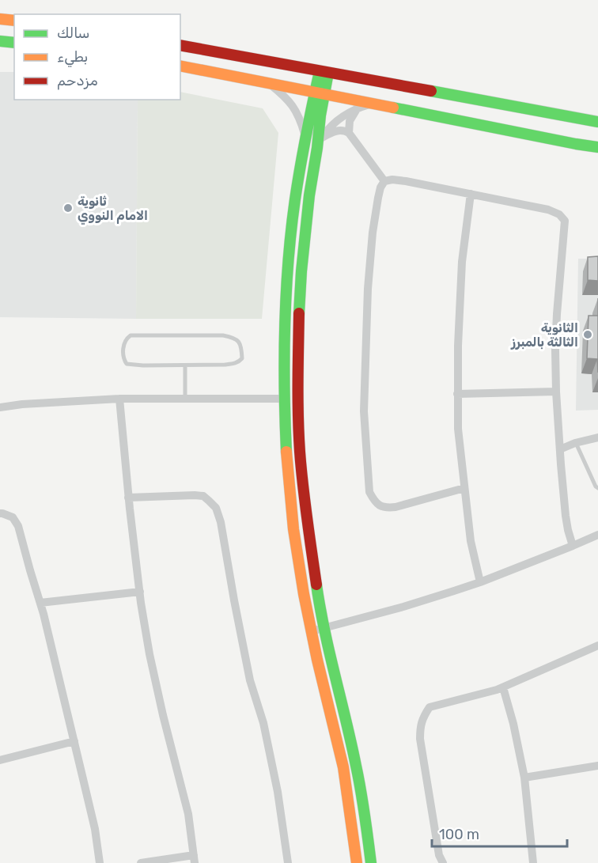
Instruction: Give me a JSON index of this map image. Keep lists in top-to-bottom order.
{
  "places": ["ثانوية الامام النووي", "الثانوية الثالثة بالمبرز"],
  "legend": ["سالك", "بطيء", "مزدحم"],
  "scale_bar": "100 m"
}
